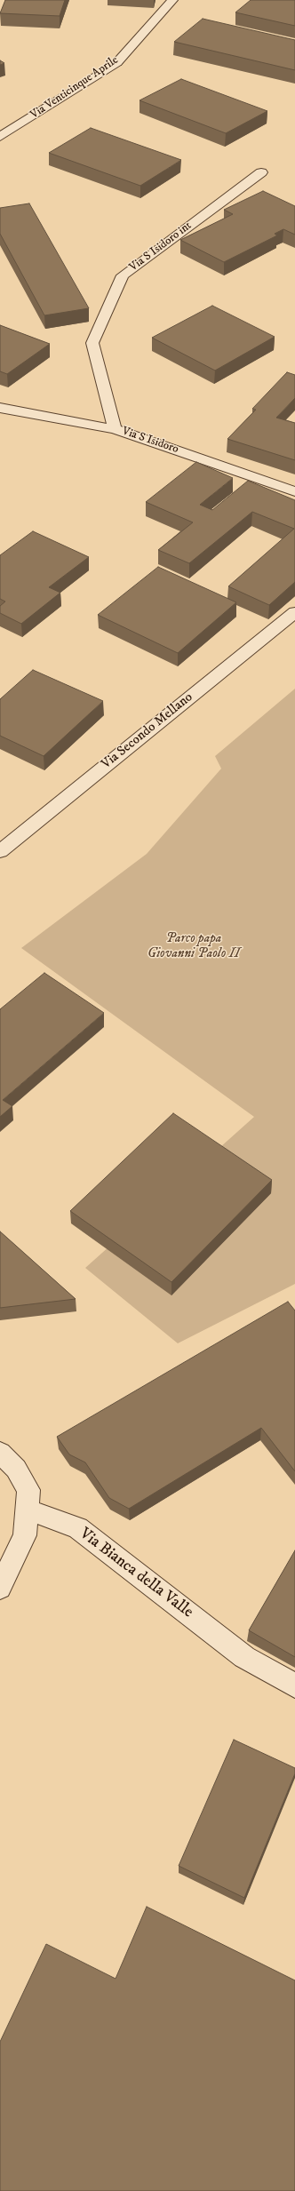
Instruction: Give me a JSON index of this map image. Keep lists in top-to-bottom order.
{
  "streets": {
    "street": [
      "Via Venticinque Aprile",
      "Via S Isidoro int",
      "Via S Isidoro",
      "Via Secondo Mellano",
      "Via Bianca della Valle"
    ]
  },
  "crossings": [
    ["Via S Isidoro int", "Via S Isidoro"]
  ],
  "parks": ["Parco papa Giovanni Paolo II"]
}
